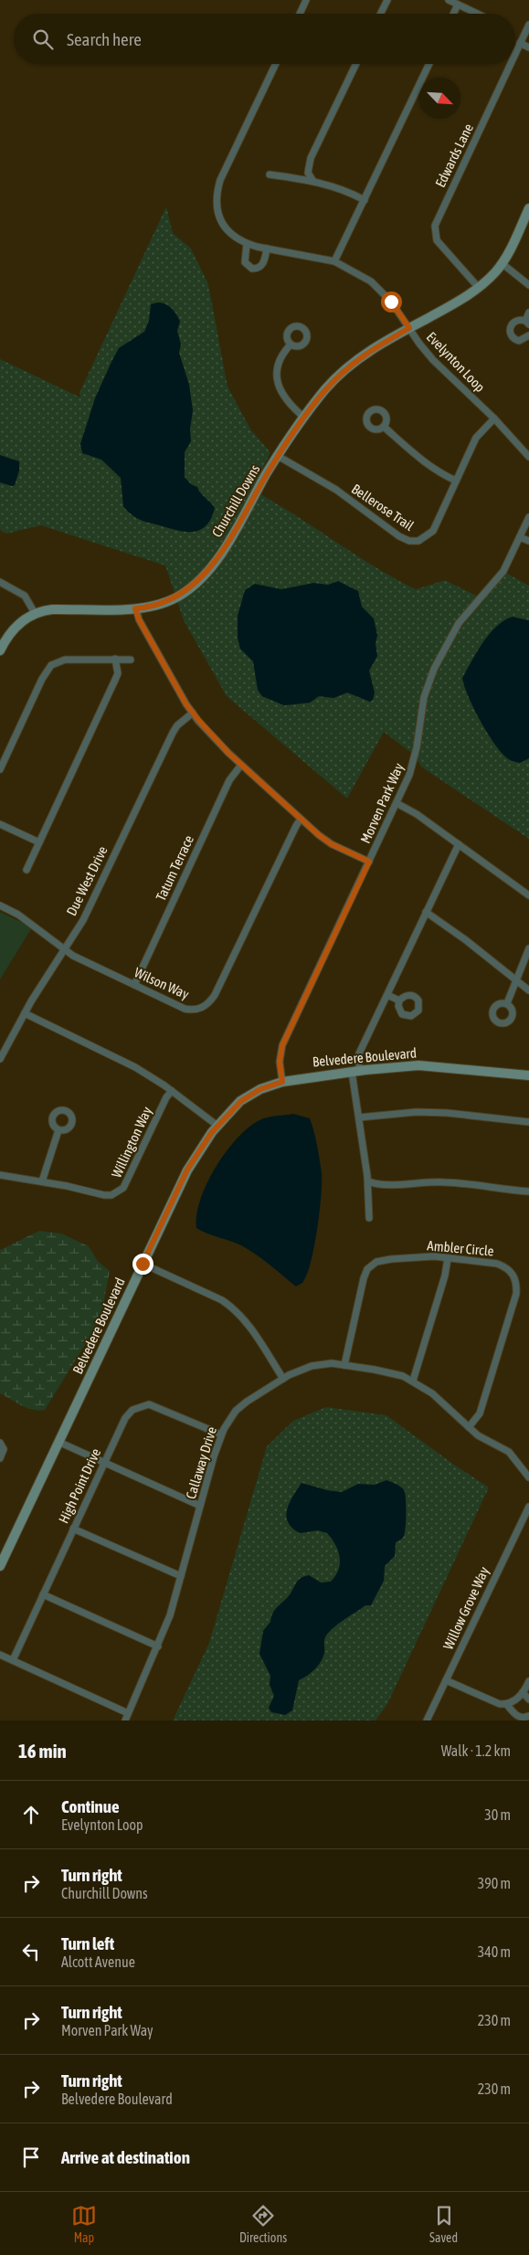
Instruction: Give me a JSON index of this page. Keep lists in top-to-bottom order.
{
  "streets": {
    "street": [
      "Edwards Lane",
      "Evelynton Loop",
      "Churchill Downs",
      "Bellerose Trail",
      "Morven Park Way",
      "Tatum Terrace",
      "Due West Drive",
      "Wilson Way",
      "Belvedere Boulevard",
      "Willington Way",
      "Ambler Circle",
      "Callaway Drive",
      "High Point Drive",
      "Willow Grove Way"
    ]
  },
  "crossings": [
    ["Edwards Lane", "Churchill Downs"],
    ["Evelynton Loop", "Churchill Downs"],
    ["Evelynton Loop", "Bellerose Trail"],
    ["Churchill Downs", "Bellerose Trail"],
    ["Morven Park Way", "Belvedere Boulevard"],
    ["Tatum Terrace", "Wilson Way"],
    ["Due West Drive", "Wilson Way"],
    ["Ambler Circle", "Callaway Drive"],
    ["Callaway Drive", "High Point Drive"]
  ],
  "north": "bottom right",
  "page": {
    "search": "Search here",
    "heading": ["16 min", "Walk · 1.2 km"],
    "list": [
      ["Continue", "Evelynton Loop", "30 m"],
      ["Turn right", "Churchill Downs", "390 m"],
      ["Turn left", "Alcott Avenue", "340 m"],
      ["Turn right", "Morven Park Way", "230 m"],
      ["Turn right", "Belvedere Boulevard", "230 m"],
      "Arrive at destination"
    ],
    "nav": ["Map", "Directions", "Saved"]
  }
}
